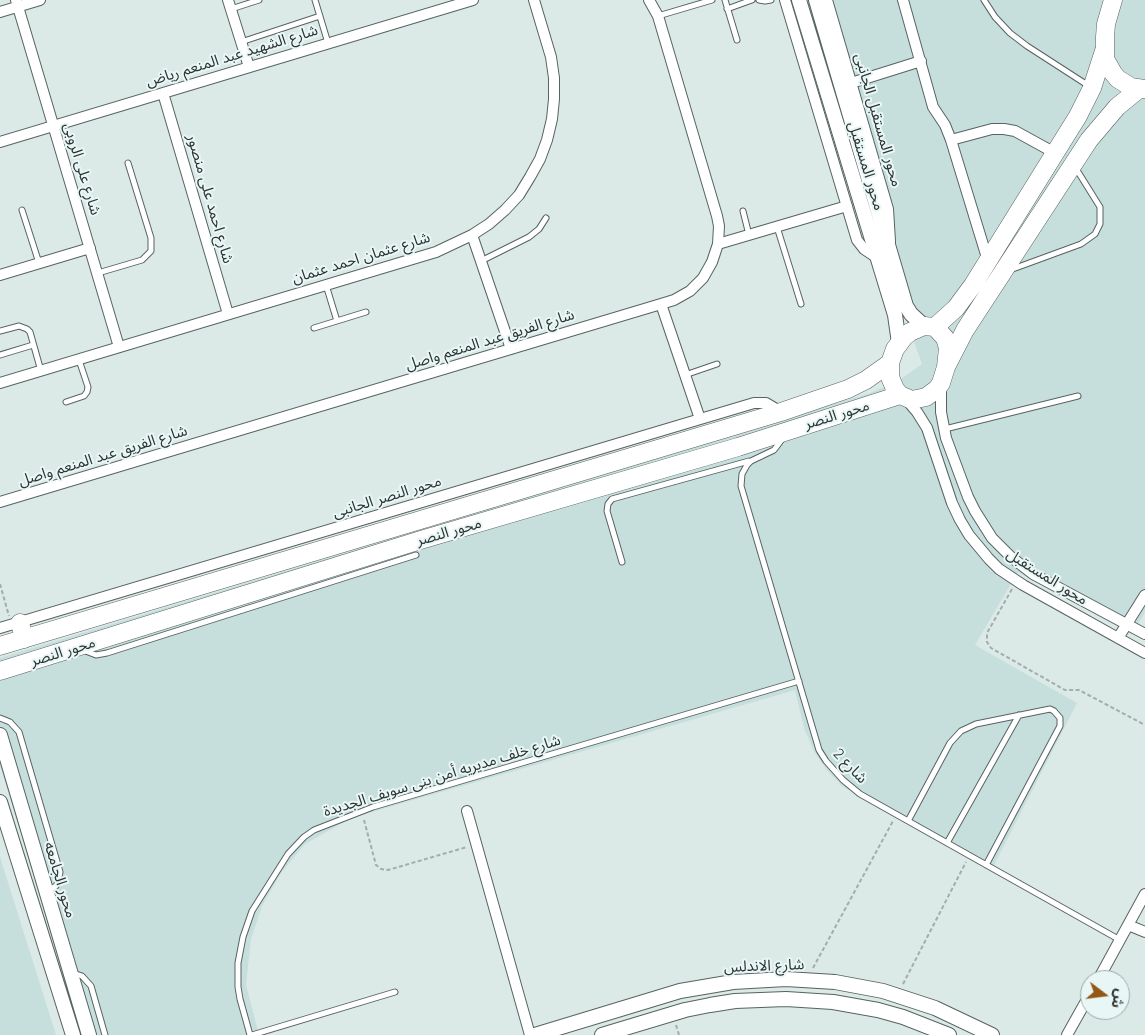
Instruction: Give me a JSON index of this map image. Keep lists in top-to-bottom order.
{
  "streets": {
    "highway": ["محور النصر"],
    "street": [
      "شارع الشهيد عبد المنعم رياض",
      "محور المستقبل الجانبى",
      "محور المستقبل",
      "شارع على الروبى",
      "شارع احمد على منصور",
      "شارع عثمان احمد عثمان",
      "شارع الفريق عبد المنعم واصل",
      "محور النصر الجانبى",
      "محور الجامعه",
      "شارع الاندلس"
    ],
    "lane": ["شارع 2", "شارع خلف مديريه أمن بنى سويف الجديدة"]
  },
  "crossings": [
    ["شارع الشهيد عبد المنعم رياض", "شارع على الروبى"],
    ["شارع الشهيد عبد المنعم رياض", "شارع احمد على منصور"],
    ["محور المستقبل الجانبى", "محور المستقبل"],
    ["محور المستقبل", "محور النصر"],
    ["شارع على الروبى", "شارع عثمان احمد عثمان"],
    ["شارع احمد على منصور", "شارع عثمان احمد عثمان"],
    ["محور النصر", "محور النصر الجانبى"],
    ["شارع 2", "شارع خلف مديريه أمن بنى سويف الجديدة"]
  ],
  "north": "right"
}
